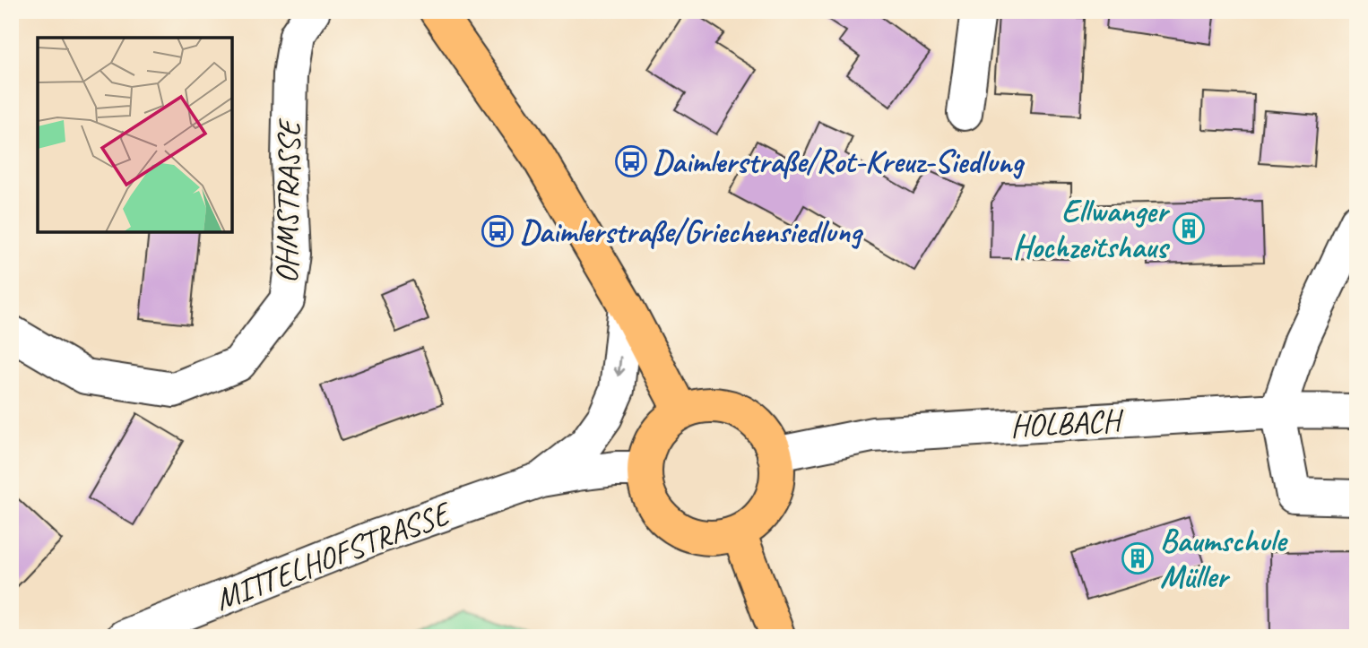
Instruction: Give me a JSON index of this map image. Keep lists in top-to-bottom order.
{
  "streets": {
    "street": ["OHMSTRASSE", "HOLBACH", "MITTELHOFSTRASSE"]
  },
  "crossings": [
    ["HOLBACH", "MITTELHOFSTRASSE"]
  ],
  "places": {
    "bus stop": ["Daimlerstraße/Rot-Kreuz-Siedlung", "Daimlerstraße/Griechensiedlung"],
    "building": ["Ellwanger Hochzeitshaus", "Baumschule Müller"]
  }
}
